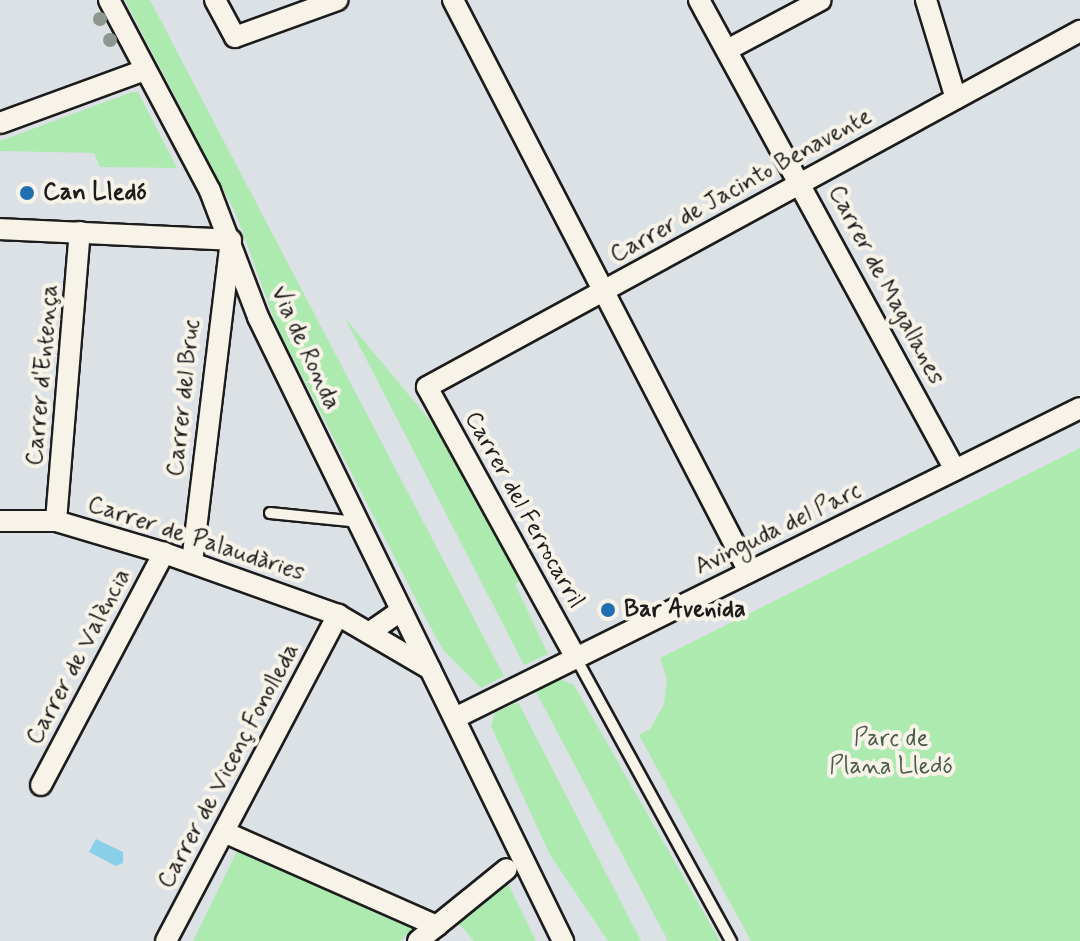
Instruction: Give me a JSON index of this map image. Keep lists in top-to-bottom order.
{
  "streets": {
    "street": [
      "Carrer de Jacinto Benavente",
      "Carrer de Magallanes",
      "Via de Ronda",
      "Carrer d'Entença",
      "Carrer del Bruc",
      "Carrer del Ferrocarril",
      "Avinguda del Parc",
      "Carrer de Palaudàries",
      "Carrer de València",
      "Carrer de Vicenç Fonolleda"
    ]
  },
  "crossings": [
    ["Carrer de Jacinto Benavente", "Carrer de Magallanes"],
    ["Carrer de Jacinto Benavente", "Carrer del Ferrocarril"],
    ["Carrer de Magallanes", "Avinguda del Parc"],
    ["Via de Ronda", "Carrer del Bruc"],
    ["Via de Ronda", "Avinguda del Parc"],
    ["Via de Ronda", "Carrer de Palaudàries"],
    ["Carrer d'Entença", "Carrer de Palaudàries"],
    ["Carrer del Bruc", "Carrer de Palaudàries"],
    ["Carrer del Ferrocarril", "Avinguda del Parc"],
    ["Carrer de Palaudàries", "Carrer de València"],
    ["Carrer de Palaudàries", "Carrer de Vicenç Fonolleda"]
  ],
  "parks": ["Parc de Plana Lledó"],
  "places": ["Can Lledó", "Bar Avenida"]
}
